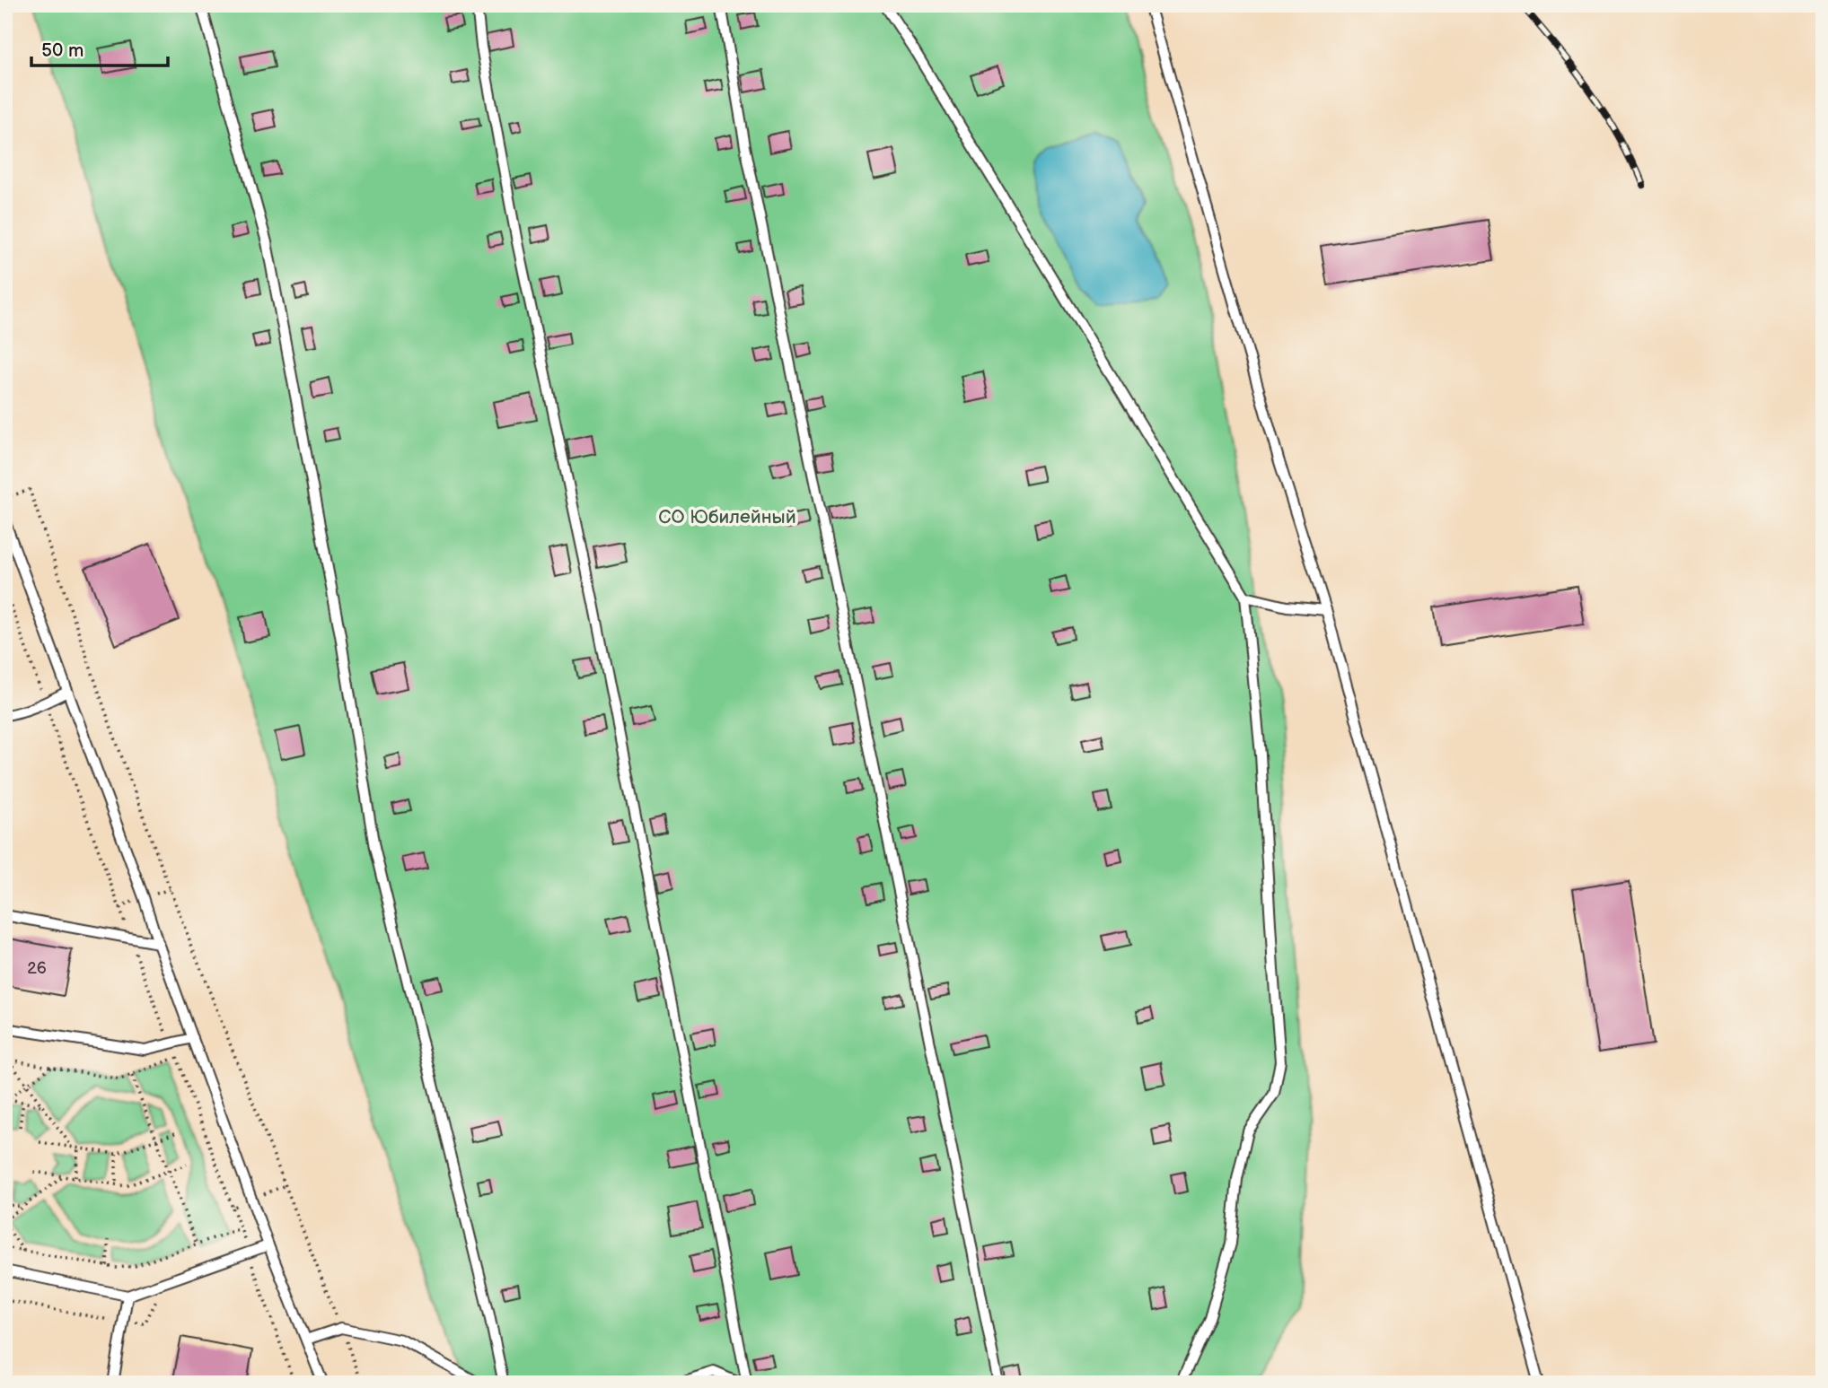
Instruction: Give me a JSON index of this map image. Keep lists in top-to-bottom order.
{
  "parks": ["СО Юбилейный"],
  "house_numbers": ["26"],
  "scale_bar": "50 m"
}
